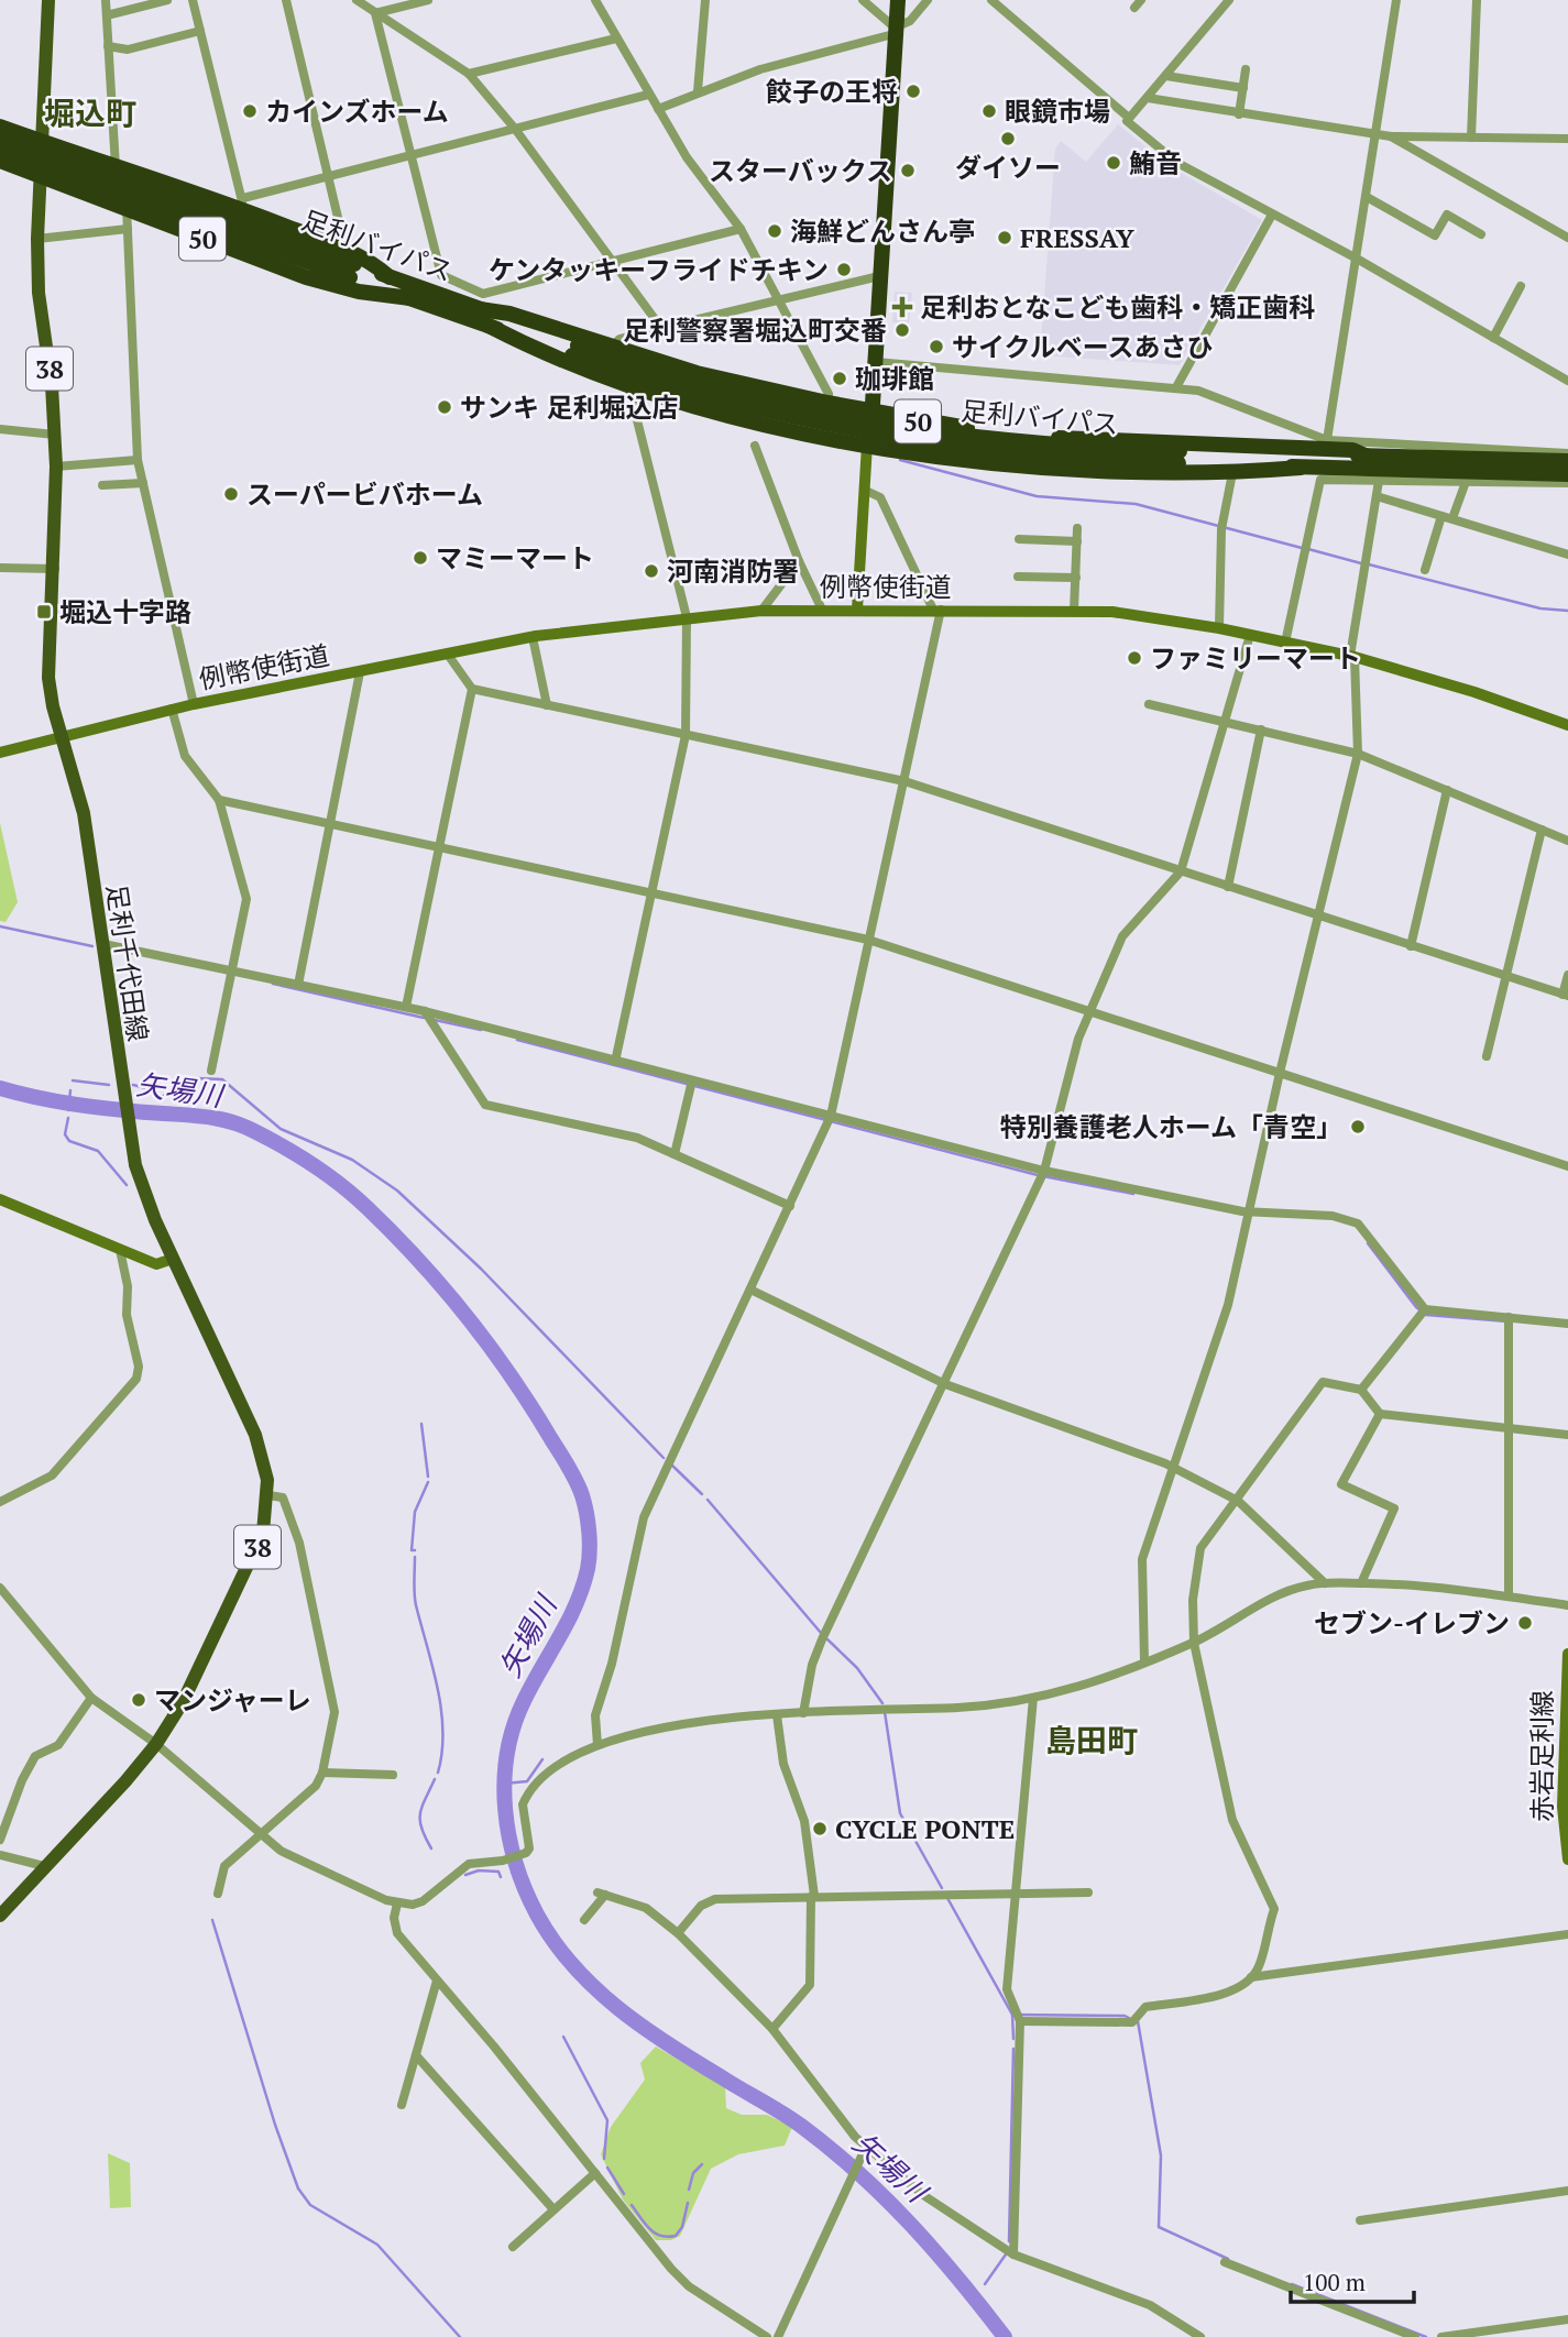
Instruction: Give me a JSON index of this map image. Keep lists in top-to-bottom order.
{
  "streets": {
    "highway": ["50", "足利バイパス"],
    "main road": [
      "38",
      "例幣使街道",
      "足利千代田線",
      "赤岩足利線"
    ]
  },
  "crossings": [
    ["50", "足利バイパス"],
    ["50", "足利千代田線"],
    ["例幣使街道", "足利千代田線"]
  ],
  "districts": ["堀込町", "島田町"],
  "water": ["矢場川"],
  "places": {
    "other": [
      "餃子の王将",
      "カインズホーム",
      "眼鏡市場",
      "ダイソー",
      "鮪音",
      "スターバックス",
      "海鮮どんさん亭",
      "FRESSAY",
      "ケンタッキーフライドチキン",
      "足利警察署堀込町交番",
      "サイクルベースあさひ",
      "珈琲館",
      "サンキ 足利堀込店",
      "スーパービバホーム",
      "マミーマート",
      "河南消防署",
      "ファミリーマート",
      "特別養護老人ホーム「青空」",
      "セブン-イレブン",
      "マンジャーレ",
      "CYCLE PONTE"
    ],
    "health": ["足利おとなこども歯科・矯正歯科"],
    "transit": ["堀込十字路"]
  },
  "scale_bar": "100 m"
}
